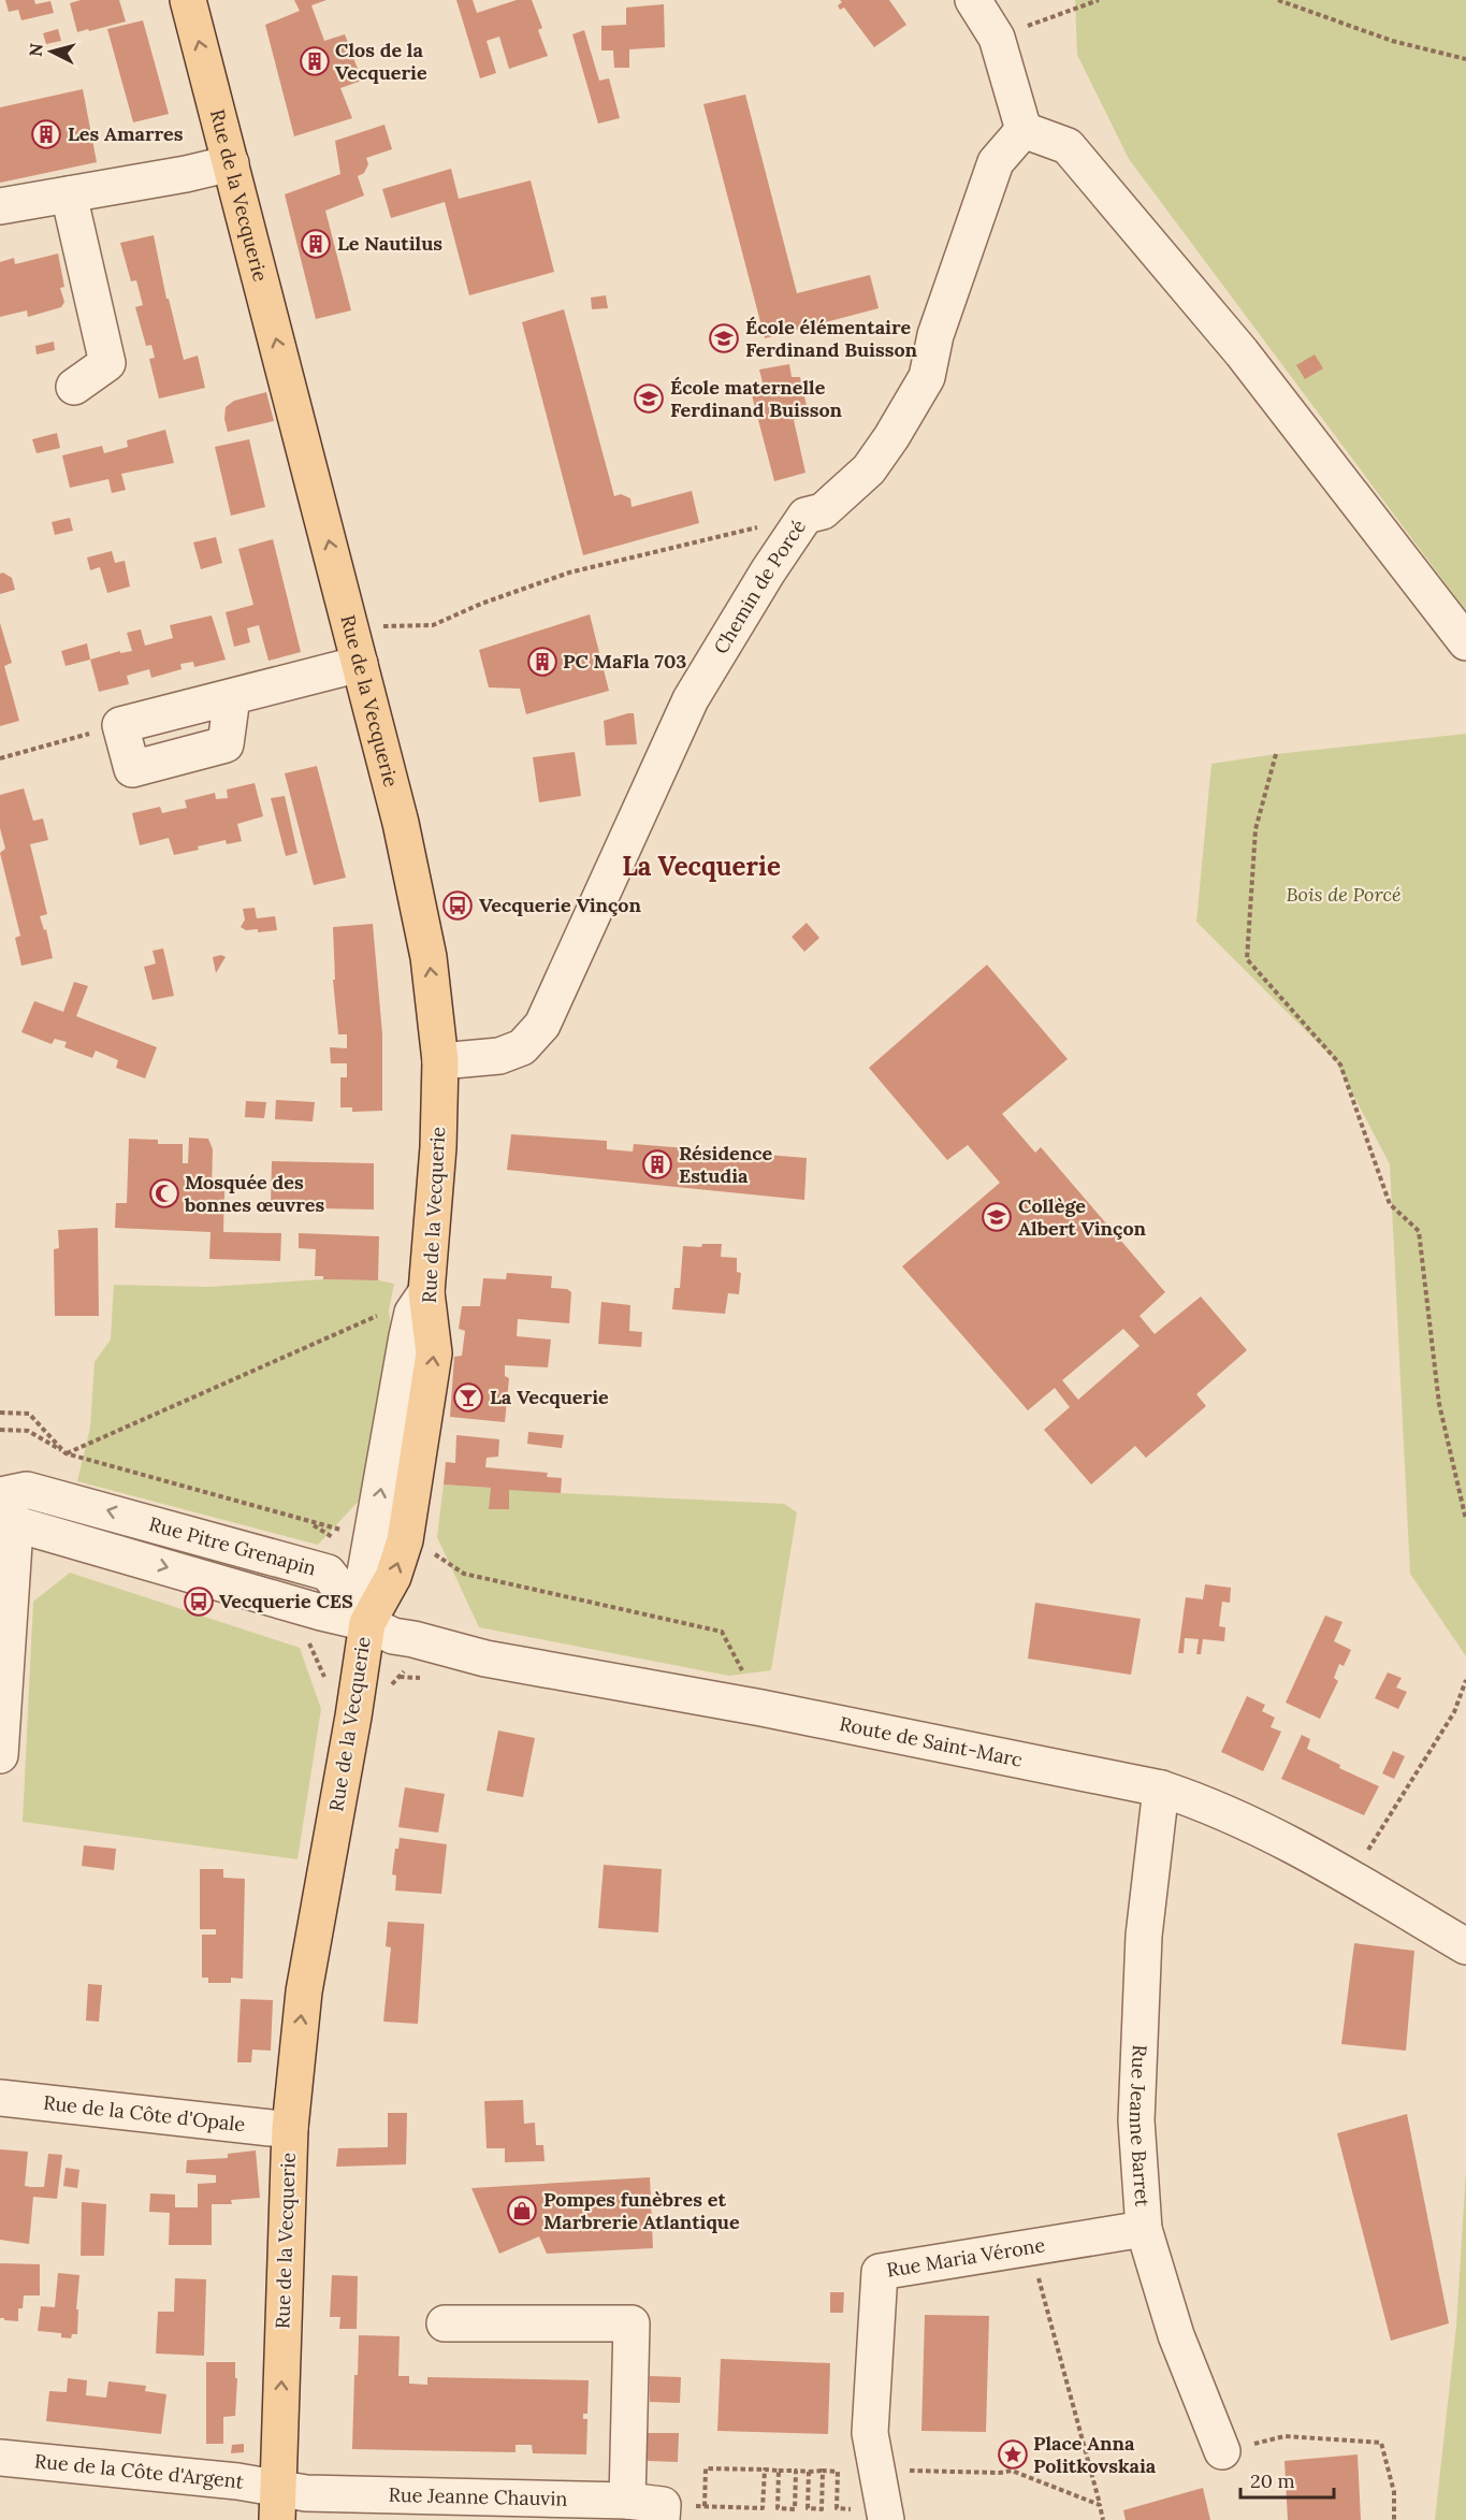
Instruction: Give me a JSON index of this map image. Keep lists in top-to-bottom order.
{
  "streets": {
    "main road": ["Rue de la Vecquerie"],
    "street": [
      "Chemin de Porcé",
      "Rue Pitre Grenapin",
      "Route de Saint-Marc",
      "Rue de la Côte d'Opale",
      "Rue Jeanne Barret",
      "Rue Maria Vérone",
      "Rue de la Côte d'Argent",
      "Rue Jeanne Chauvin"
    ]
  },
  "crossings": [
    ["Rue de la Vecquerie", "Chemin de Porcé"],
    ["Rue de la Vecquerie", "Rue Pitre Grenapin"],
    ["Rue de la Vecquerie", "Route de Saint-Marc"],
    ["Rue de la Vecquerie", "Rue de la Côte d'Opale"],
    ["Rue de la Vecquerie", "Rue de la Côte d'Argent"],
    ["Rue de la Vecquerie", "Rue Jeanne Chauvin"],
    ["Rue Pitre Grenapin", "Route de Saint-Marc"],
    ["Route de Saint-Marc", "Rue Jeanne Barret"],
    ["Rue Jeanne Barret", "Rue Maria Vérone"],
    ["Rue de la Côte d'Argent", "Rue Jeanne Chauvin"]
  ],
  "one_way": ["Rue de la Vecquerie"],
  "districts": ["La Vecquerie"],
  "parks": ["Bois de Porcé"],
  "places": {
    "building": [
      "Clos de la Vecquerie",
      "Les Amarres",
      "Le Nautilus",
      "PC MaFla 703",
      "Résidence Estudia"
    ],
    "school or university": ["École élémentaire Ferdinand Buisson", "École maternelle Ferdinand Buisson", "Collège Albert Vinçon"],
    "bus stop": ["Vecquerie Vinçon", "Vecquerie CES"],
    "mosque": ["Mosquée des bonnes œuvres"],
    "bar": ["La Vecquerie"],
    "shop": ["Pompes funèbres et Marbrerie Atlantique"],
    "place": ["Place Anna Politkovskaia"]
  },
  "scale_bar": "20 m",
  "north": "left"
}
